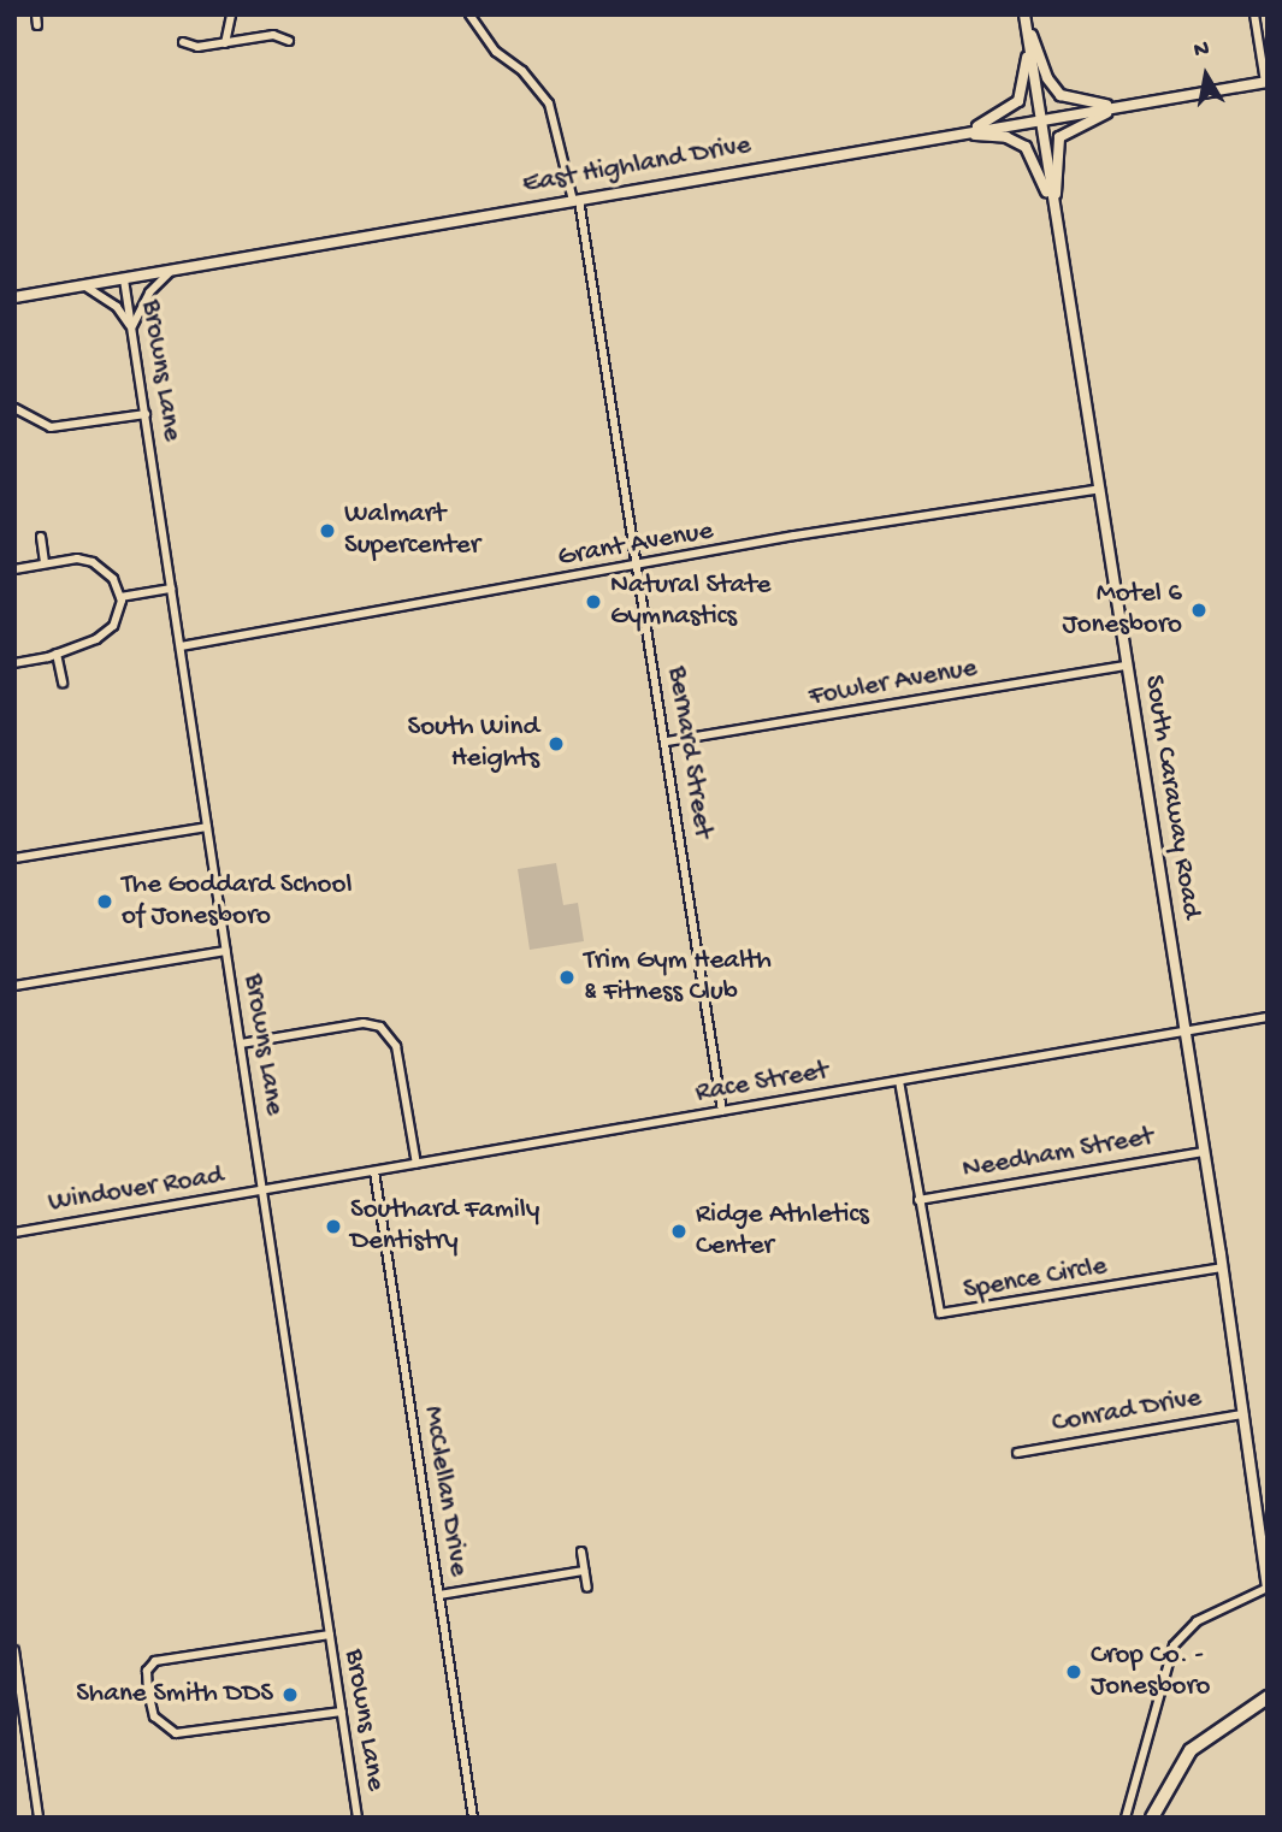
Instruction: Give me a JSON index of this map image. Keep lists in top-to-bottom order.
{
  "streets": {
    "main road": ["East Highland Drive", "South Caraway Road"],
    "street": [
      "Browns Lane",
      "Grant Avenue",
      "Fowler Avenue",
      "Bernard Street",
      "Race Street",
      "Needham Street",
      "Windover Road",
      "Spence Circle",
      "Conrad Drive",
      "McClellan Drive"
    ]
  },
  "crossings": [
    ["East Highland Drive", "Browns Lane"],
    ["East Highland Drive", "Bernard Street"],
    ["East Highland Drive", "South Caraway Road"],
    ["Browns Lane", "Grant Avenue"],
    ["Browns Lane", "Race Street"],
    ["Browns Lane", "Windover Road"],
    ["Grant Avenue", "Bernard Street"],
    ["Grant Avenue", "South Caraway Road"],
    ["Fowler Avenue", "Bernard Street"],
    ["Fowler Avenue", "South Caraway Road"],
    ["Bernard Street", "Race Street"],
    ["South Caraway Road", "Race Street"],
    ["South Caraway Road", "Needham Street"],
    ["South Caraway Road", "Spence Circle"],
    ["South Caraway Road", "Conrad Drive"],
    ["Race Street", "Windover Road"],
    ["Race Street", "Spence Circle"],
    ["Race Street", "McClellan Drive"],
    ["Needham Street", "Spence Circle"]
  ],
  "places": [
    "Walmart Supercenter",
    "Natural State Gymnastics",
    "Motel 6 Jonesboro",
    "South Wind Heights",
    "The Goddard School of Jonesboro",
    "Trim Gym Health & Fitness Club",
    "Southard Family Dentistry",
    "Ridge Athletics Center",
    "Crop Co. - Jonesboro",
    "Shane Smith DDS"
  ],
  "north": "top"
}
